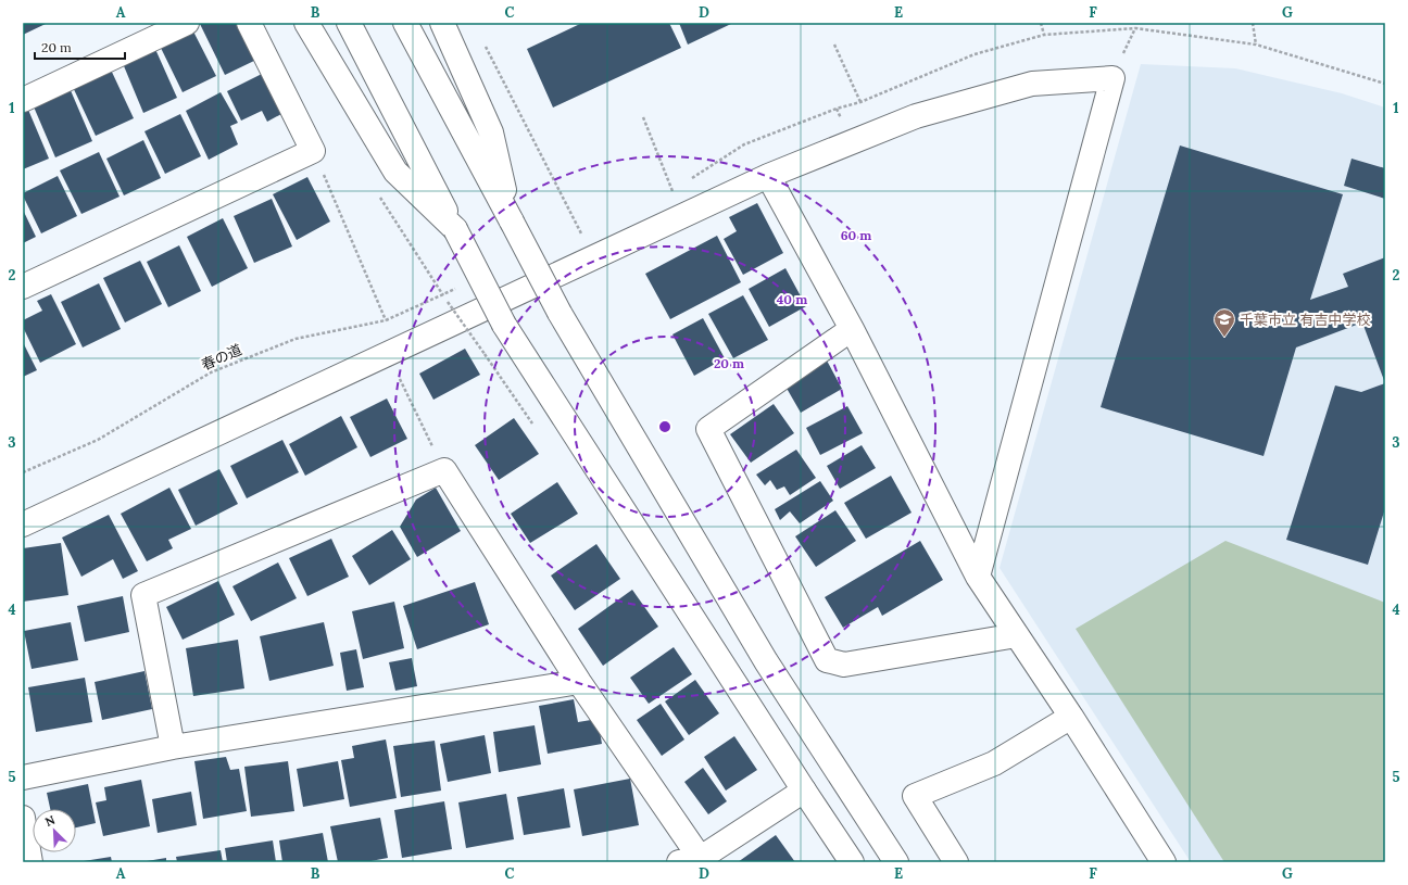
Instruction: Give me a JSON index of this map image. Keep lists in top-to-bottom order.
{
  "streets": {
    "path": ["春の道"]
  },
  "places": {
    "school or university": ["千葉市立 有吉中学校"]
  },
  "scale_bar": "20 m",
  "north": "top left",
  "grid": {
    "columns": [
      "A",
      "B",
      "C",
      "D",
      "E",
      "F",
      "G"
    ],
    "rows": [
      "1",
      "2",
      "3",
      "4",
      "5"
    ]
  },
  "rings": ["60 m", "40 m", "20 m"]
}
